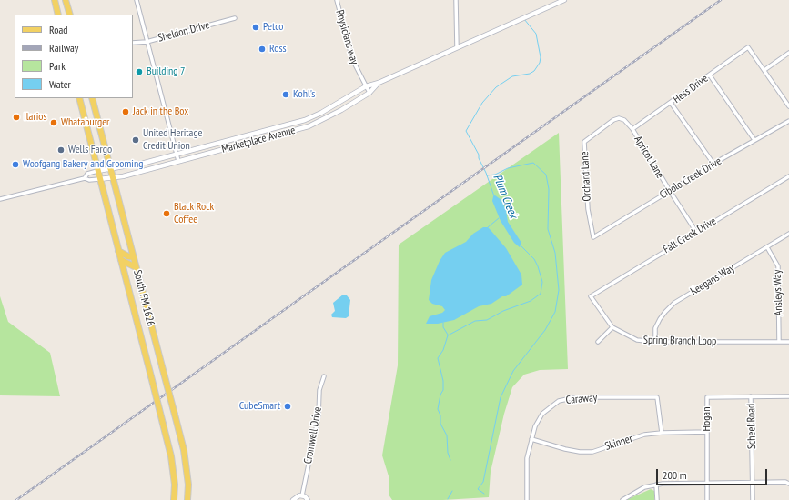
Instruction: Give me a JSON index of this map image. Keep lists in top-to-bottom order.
{
  "streets": {
    "main road": ["South FM 1626"],
    "street": [
      "Sheldon Drive",
      "Physicians way",
      "Hess Drive",
      "Marketplace Avenue",
      "Apricot Lane",
      "Orchard Lane",
      "Cibolo Creek Drive",
      "Fall Creek Drive",
      "Keegans Way",
      "Ansleys Way",
      "Spring Branch Loop",
      "Caraway",
      "Hogan",
      "Scheel Road",
      "Cromwell Drive",
      "Skinner"
    ]
  },
  "crossings": [
    ["Physicians way", "Marketplace Avenue"],
    ["Hess Drive", "Apricot Lane"],
    ["Marketplace Avenue", "South FM 1626"],
    ["Apricot Lane", "Orchard Lane"],
    ["Apricot Lane", "Cibolo Creek Drive"],
    ["Apricot Lane", "Fall Creek Drive"],
    ["Orchard Lane", "Cibolo Creek Drive"],
    ["Fall Creek Drive", "Spring Branch Loop"],
    ["Keegans Way", "Ansleys Way"],
    ["Keegans Way", "Spring Branch Loop"],
    ["Ansleys Way", "Spring Branch Loop"],
    ["Caraway", "Skinner"],
    ["Hogan", "Scheel Road"],
    ["Hogan", "Skinner"]
  ],
  "water": ["Plum Creek"],
  "places": [
    "Petco",
    "Ross",
    "Building 7",
    "Kohl's",
    "Jack in the Box",
    "Ilarios",
    "Whataburger",
    "United Heritage Credit Union",
    "Wells Fargo",
    "Woofgang Bakery and Grooming",
    "Black Rock Coffee",
    "CubeSmart"
  ],
  "legend": [
    "Road",
    "Railway",
    "Park",
    "Water"
  ],
  "scale_bar": "200 m"
}
